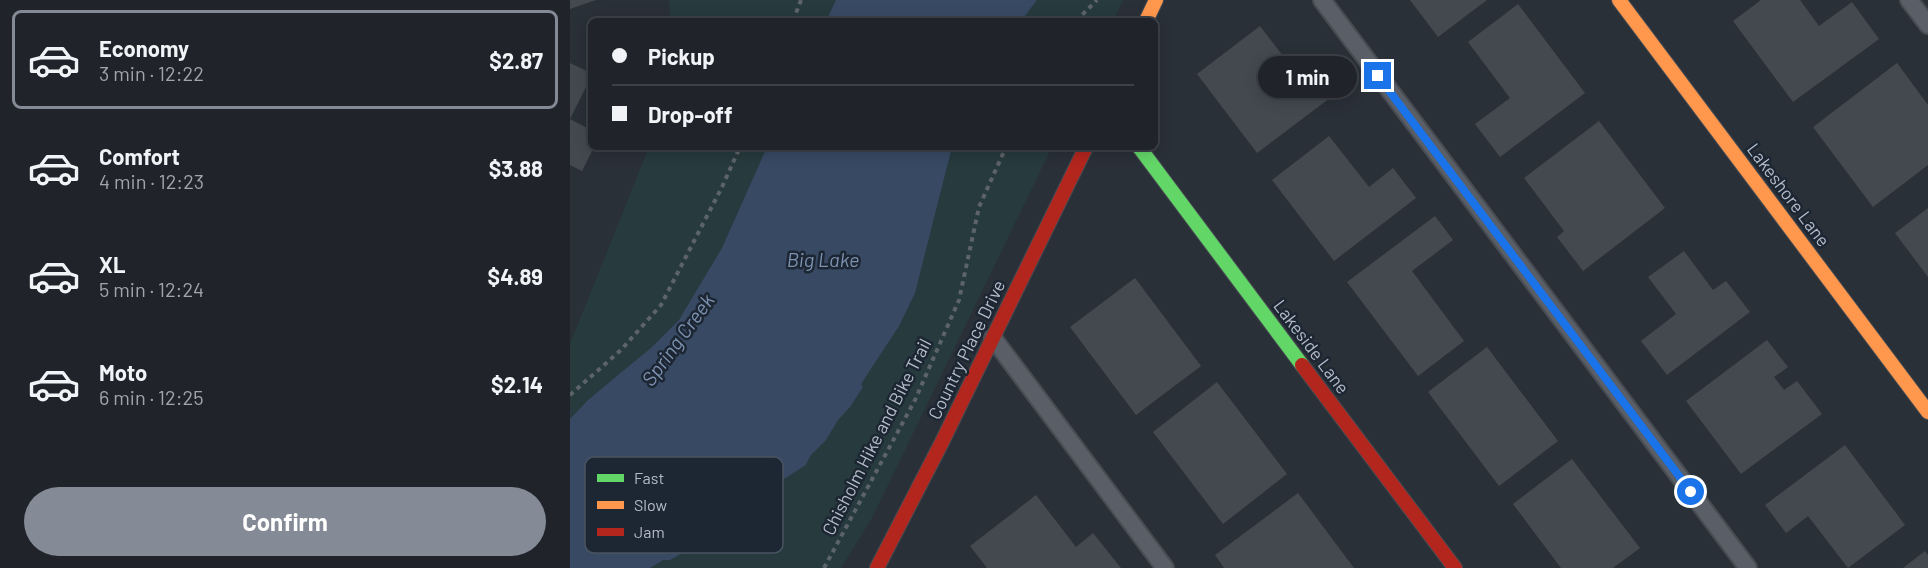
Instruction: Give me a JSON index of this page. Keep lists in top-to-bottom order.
{
  "streets": {
    "street": ["Lakeshore Lane", "Lakeside Lane", "Country Place Drive"],
    "path": ["Chisholm Hike and Bike Trail"]
  },
  "water": ["Big Lake", "Spring Creek"],
  "legend": ["Fast", "Slow", "Jam"],
  "page": {
    "list": [
      {
        "name": "Economy",
        "note": "3 min · 12:22",
        "value": "$2.87"
      },
      {
        "name": "Comfort",
        "note": "4 min · 12:23",
        "value": "$3.88"
      },
      {
        "name": "XL",
        "note": "5 min · 12:24",
        "value": "$4.89"
      },
      {
        "name": "Moto",
        "note": "6 min · 12:25",
        "value": "$2.14"
      }
    ],
    "banner": ["Pickup", "Drop-off"],
    "bubble": "1 min",
    "buttons": "Confirm"
  }
}
